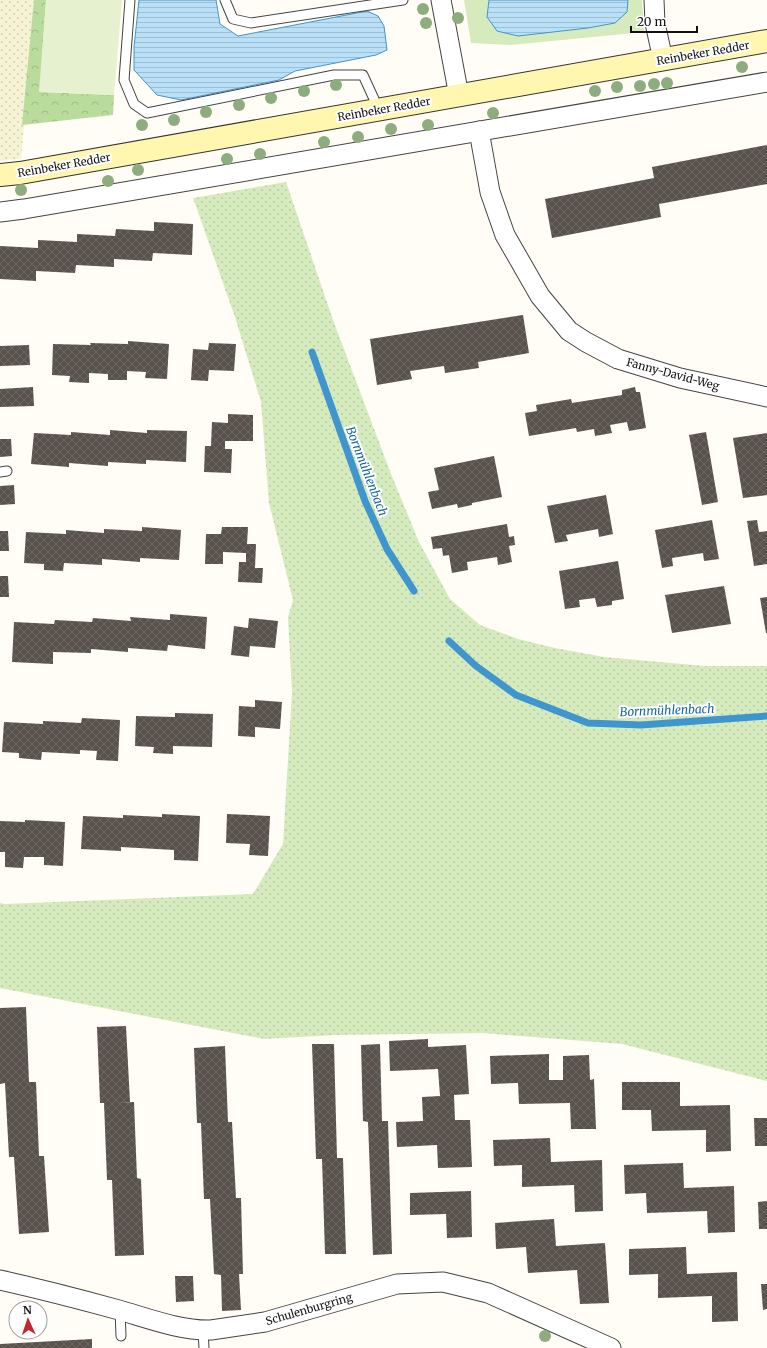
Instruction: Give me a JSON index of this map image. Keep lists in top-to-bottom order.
{
  "streets": {
    "main road": ["Reinbeker Redder"],
    "street": ["Fanny-David-Weg", "Schulenburgring"]
  },
  "water": ["Bornmühlenbach"],
  "scale_bar": "20 m",
  "north": "top"
}
